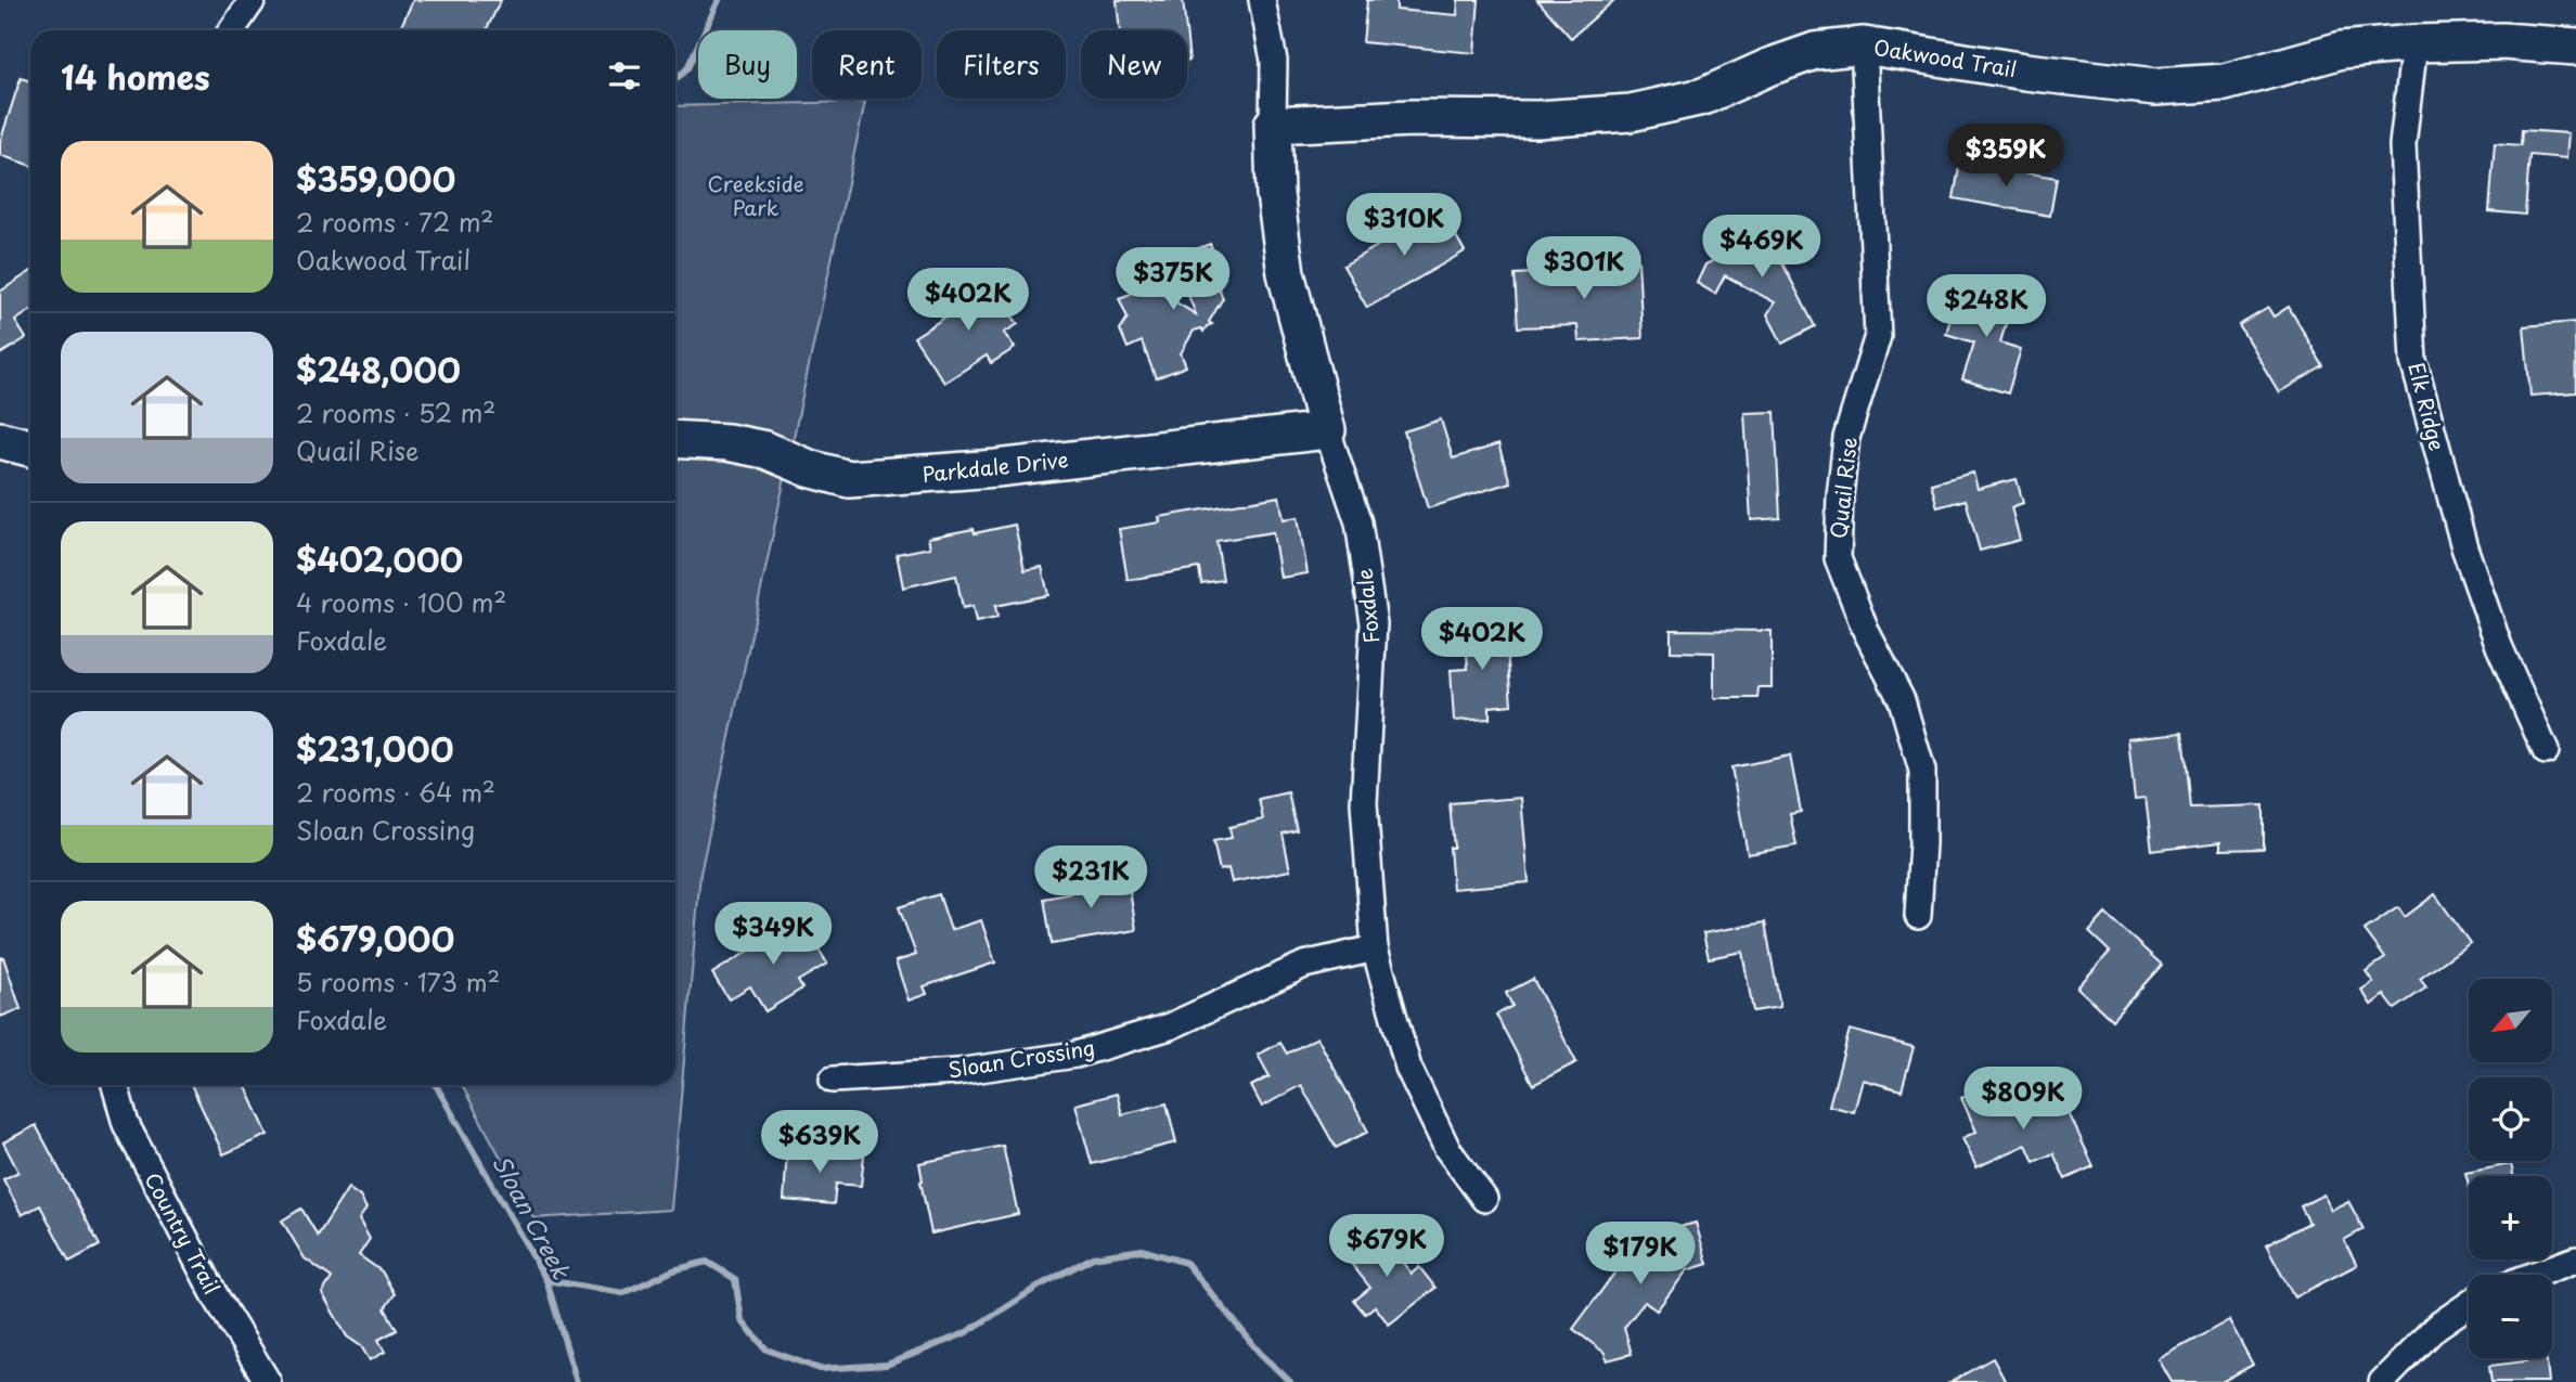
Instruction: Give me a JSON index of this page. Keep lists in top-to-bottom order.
{
  "streets": {
    "street": [
      "Oakwood Trail",
      "Elk Ridge",
      "Parkdale Drive",
      "Quail Rise",
      "Foxdale",
      "Sloan Crossing",
      "Country Trail"
    ]
  },
  "crossings": [
    ["Oakwood Trail", "Elk Ridge"],
    ["Oakwood Trail", "Quail Rise"],
    ["Oakwood Trail", "Foxdale"],
    ["Parkdale Drive", "Foxdale"],
    ["Foxdale", "Sloan Crossing"]
  ],
  "water": ["Sloan Creek"],
  "parks": ["Creekside Park"],
  "north": "bottom left",
  "page": {
    "chip": [
      "Buy",
      "Rent",
      "Filters",
      "New"
    ],
    "heading": "14 homes",
    "list": [
      {
        "name": "$359,000",
        "note": "2 rooms · 72 m² · Oakwood Trail"
      },
      {
        "name": "$248,000",
        "note": "2 rooms · 52 m² · Quail Rise"
      },
      {
        "name": "$402,000",
        "note": "4 rooms · 100 m² · Foxdale"
      },
      {
        "name": "$231,000",
        "note": "2 rooms · 64 m² · Sloan Crossing"
      },
      {
        "name": "$679,000",
        "note": "5 rooms · 173 m² · Foxdale"
      }
    ],
    "price": [
      "$359K",
      "$310K",
      "$469K",
      "$301K",
      "$375K",
      "$402K",
      "$248K",
      "$402K",
      "$231K",
      "$349K",
      "$809K",
      "$639K",
      "$679K",
      "$179K"
    ],
    "map_buttons": ["+", "−"]
  }
}
